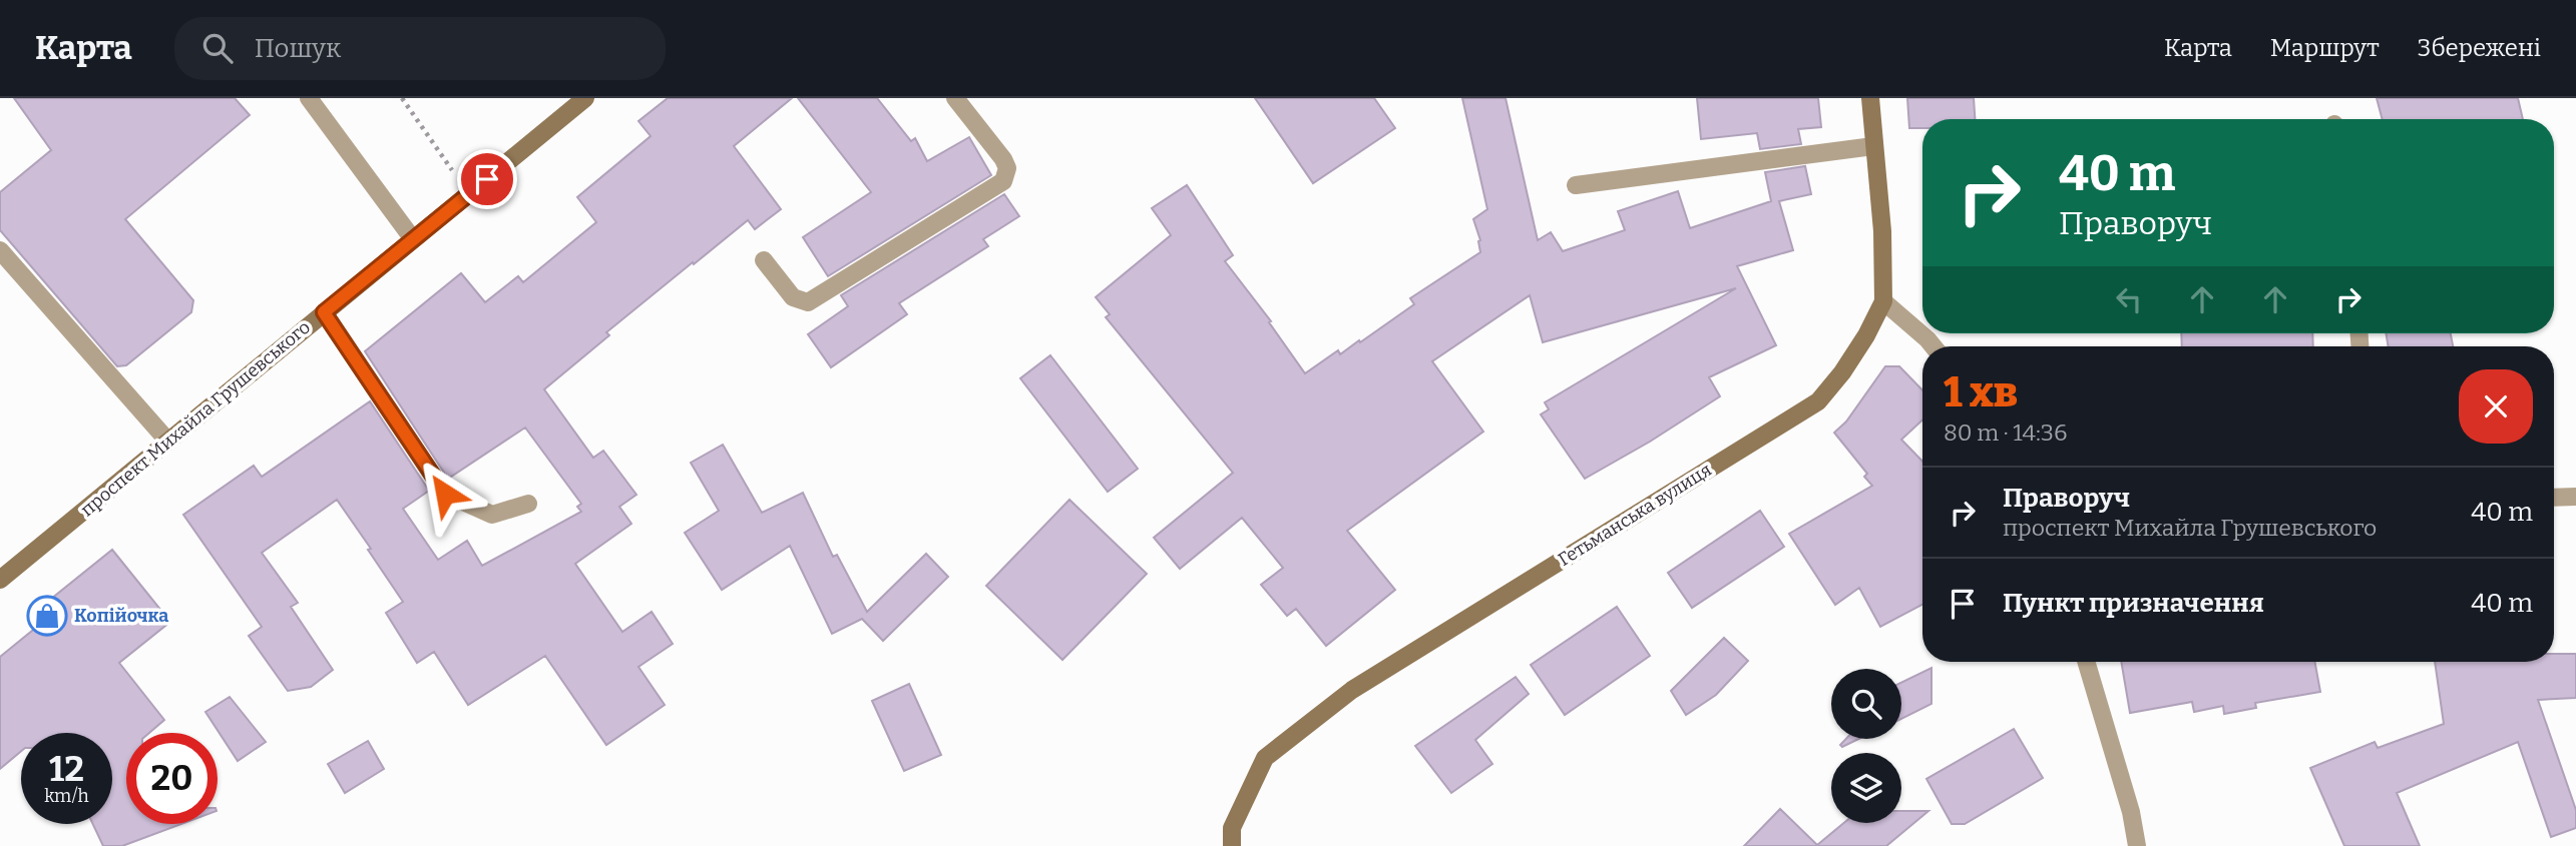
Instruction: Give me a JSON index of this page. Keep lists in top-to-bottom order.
{
  "streets": {
    "street": ["проспект Михайла Грушевського", "Гетьманська вулиця"]
  },
  "places": {
    "shop": ["Копійочка"]
  },
  "page": {
    "header": "Карта",
    "search": "Пошук",
    "nav": ["Карта", "Маршрут", "Збережені"],
    "turn": ["40 m", "Праворуч"],
    "heading": ["1 хв", "80 m · 14:36"],
    "list": [
      {
        "name": "Праворуч",
        "note": "проспект Михайла Грушевського",
        "value": "40 m"
      },
      {
        "name": "Пункт призначення",
        "value": "40 m"
      }
    ],
    "speed": "12 km/h",
    "limit": "20"
  }
}
